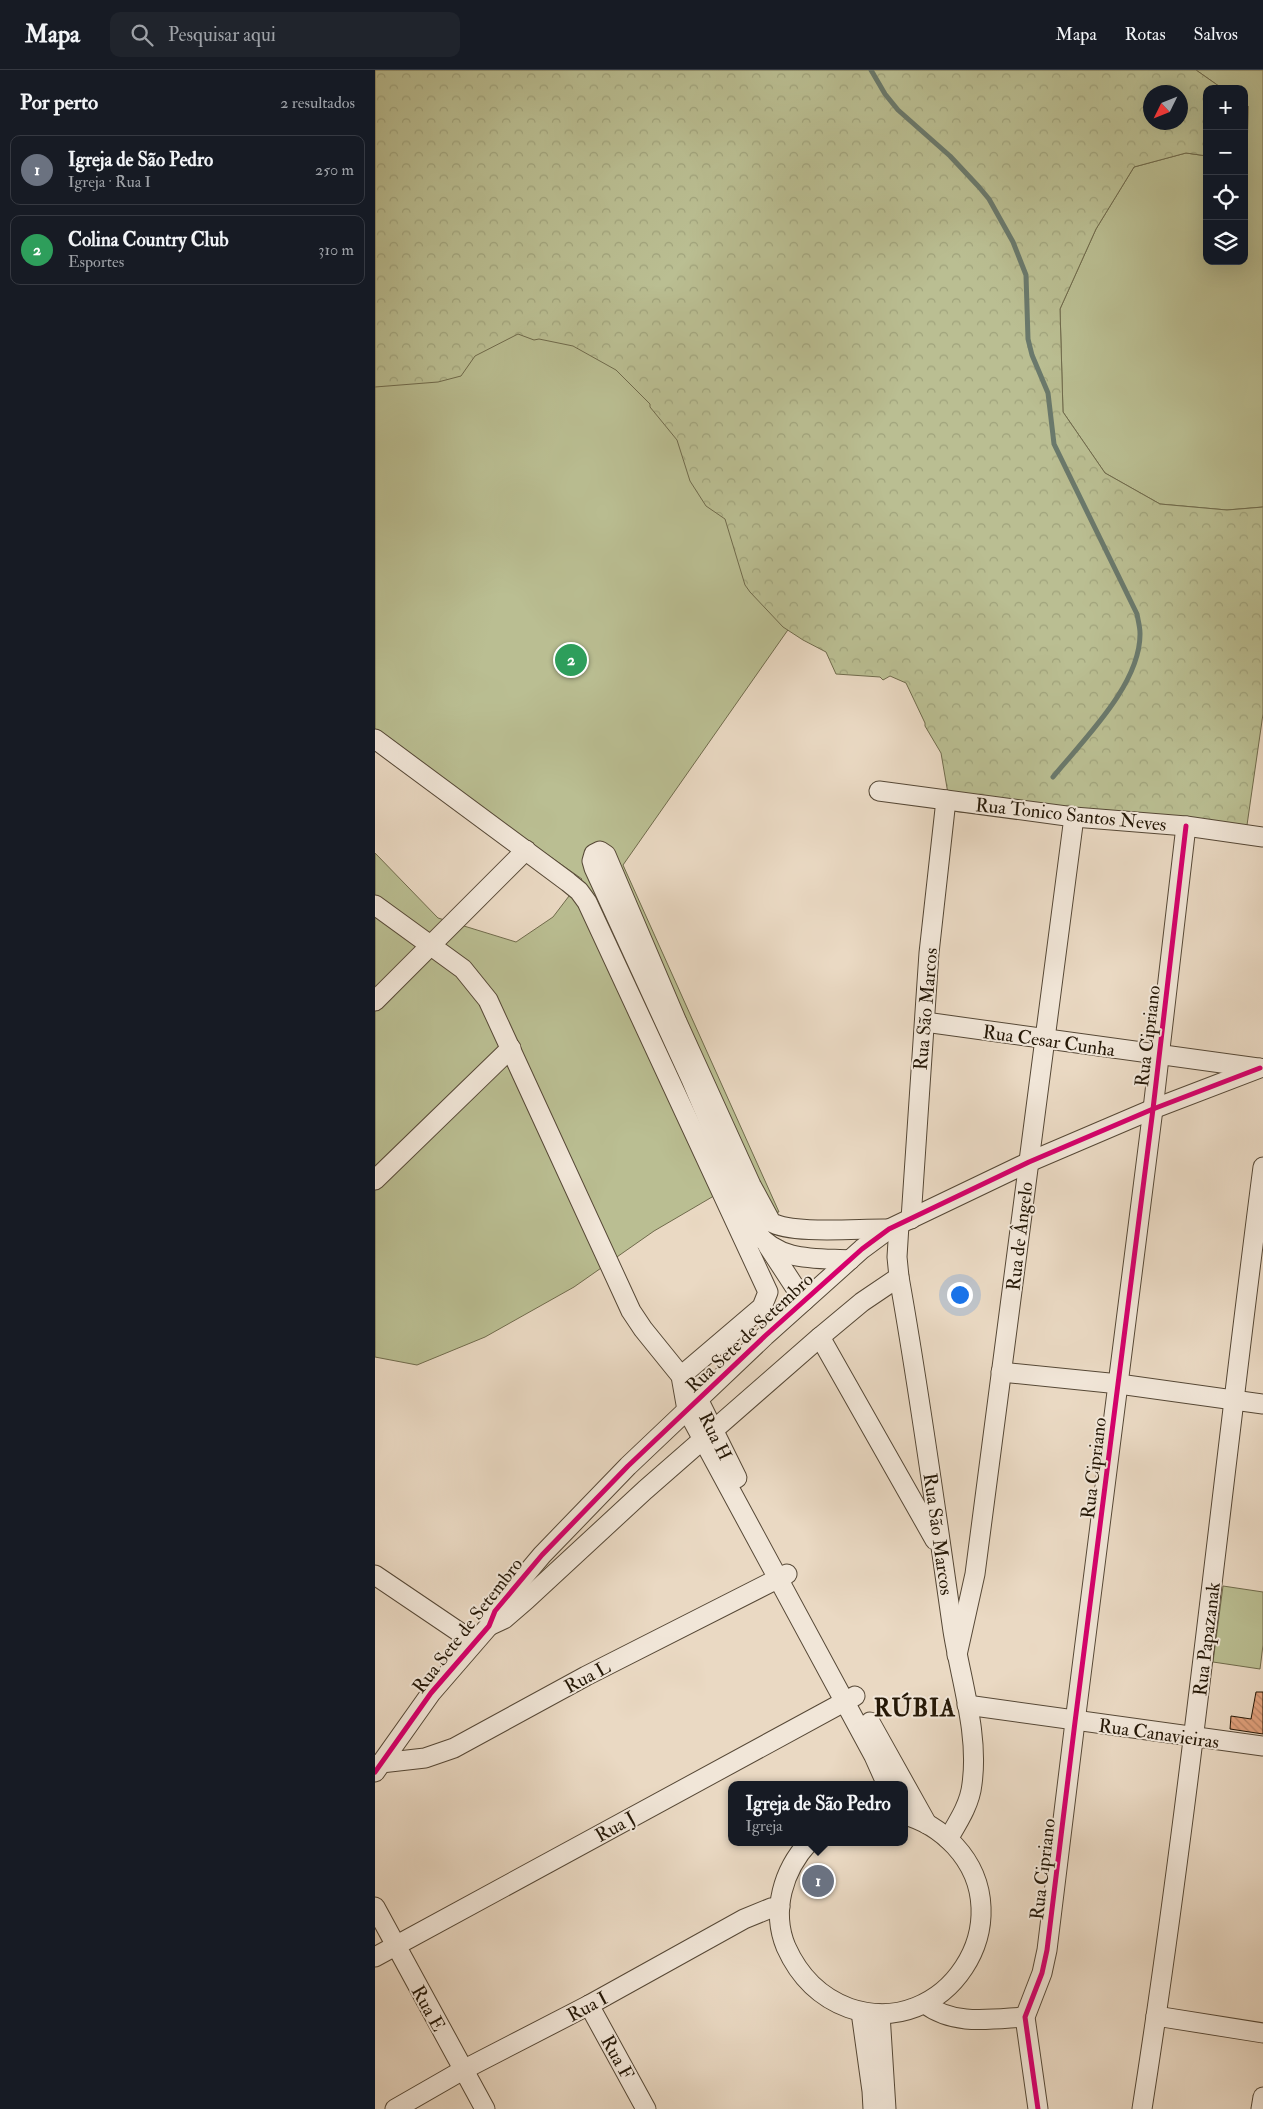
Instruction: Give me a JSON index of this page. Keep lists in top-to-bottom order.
{
  "streets": {
    "street": [
      "Rua Tonico Santos Neves",
      "Rua São Marcos",
      "Rua Cipriano",
      "Rua Cesar Cunha",
      "Rua de Ângelo",
      "Rua Sete de Setembro",
      "Rua H",
      "Rua Papazanak",
      "Rua L",
      "Rua Canavieiras",
      "Rua J",
      "Rua I",
      "Rua E",
      "Rua F"
    ]
  },
  "crossings": [
    ["Rua Tonico Santos Neves", "Rua São Marcos"],
    ["Rua Tonico Santos Neves", "Rua Cipriano"],
    ["Rua Tonico Santos Neves", "Rua de Ângelo"],
    ["Rua São Marcos", "Rua Cesar Cunha"],
    ["Rua São Marcos", "Rua de Ângelo"],
    ["Rua São Marcos", "Rua Sete de Setembro"],
    ["Rua São Marcos", "Rua Canavieiras"],
    ["Rua Cipriano", "Rua Cesar Cunha"],
    ["Rua Cipriano", "Rua Sete de Setembro"],
    ["Rua Cipriano", "Rua Canavieiras"],
    ["Rua Cesar Cunha", "Rua de Ângelo"],
    ["Rua Cesar Cunha", "Rua Sete de Setembro"],
    ["Rua de Ângelo", "Rua Sete de Setembro"],
    ["Rua Sete de Setembro", "Rua H"],
    ["Rua Sete de Setembro", "Rua L"],
    ["Rua H", "Rua L"],
    ["Rua H", "Rua J"],
    ["Rua Papazanak", "Rua Canavieiras"],
    ["Rua J", "Rua E"],
    ["Rua I", "Rua E"],
    ["Rua I", "Rua F"]
  ],
  "districts": ["RÚBIA"],
  "north": "bottom left",
  "page": {
    "header": "Mapa",
    "search": "Pesquisar aqui",
    "nav": ["Mapa", "Rotas", "Salvos"],
    "heading": ["Por perto", "2 resultados"],
    "map_buttons": ["+", "−"],
    "list": [
      {
        "mark": "1",
        "name": "Igreja de São Pedro",
        "note": "Igreja · Rua I",
        "value": "250 m"
      },
      {
        "mark": "2",
        "name": "Colina Country Club",
        "note": "Esportes",
        "value": "310 m"
      }
    ],
    "pins": ["2", "1"],
    "popup": ["Igreja de São Pedro", "Igreja"]
  }
}
